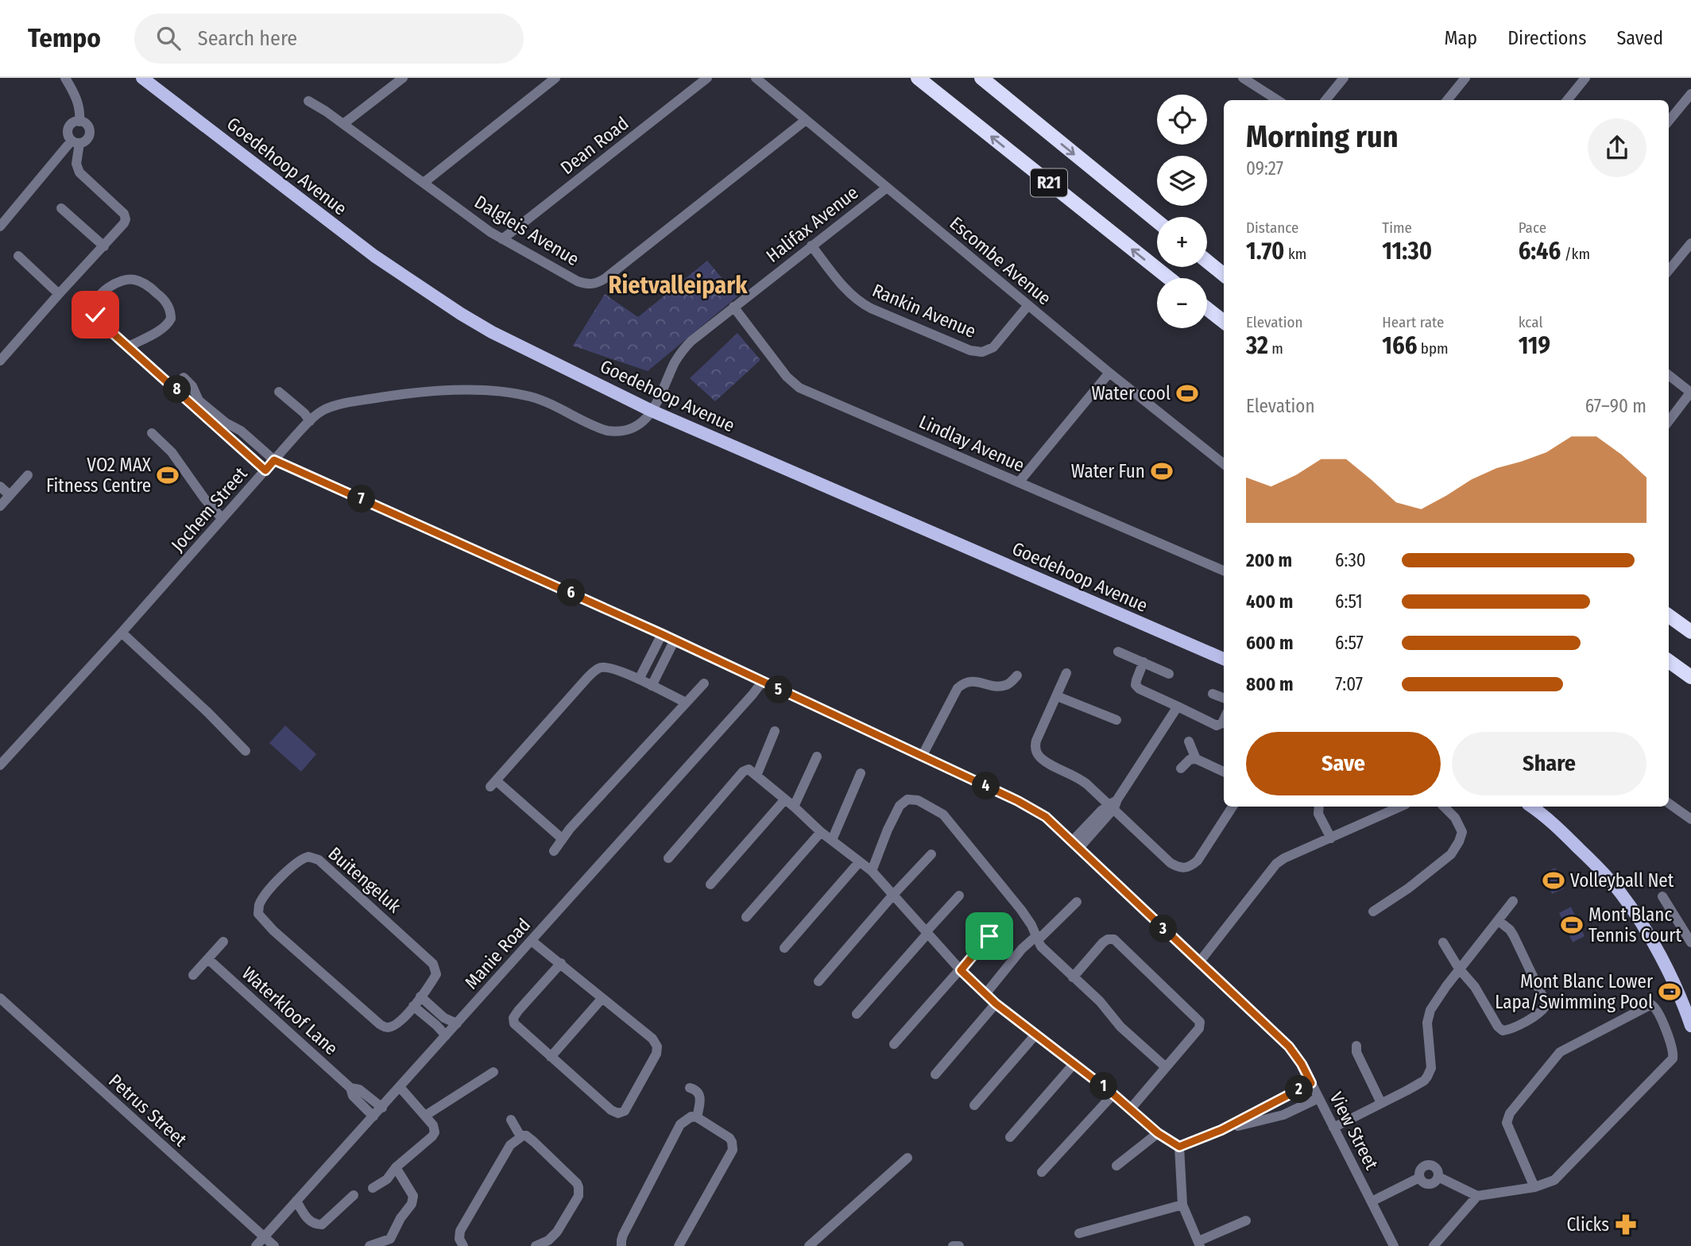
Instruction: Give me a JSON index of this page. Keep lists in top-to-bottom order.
{
  "streets": {
    "highway": ["R21"],
    "main road": ["Goedehoop Avenue"],
    "street": [
      "Dean Road",
      "Halifax Avenue",
      "Dalgleis Avenue",
      "Escombe Avenue",
      "Rankin Avenue",
      "Lindlay Avenue",
      "Jochem Street",
      "Buitengeluk",
      "Manie Road",
      "Waterkloof Lane",
      "Petrus Street",
      "View Street"
    ]
  },
  "crossings": [
    ["Dean Road", "Dalgleis Avenue"],
    ["Goedehoop Avenue", "Halifax Avenue"],
    ["Goedehoop Avenue", "Jochem Street"],
    ["Halifax Avenue", "Escombe Avenue"],
    ["Halifax Avenue", "Rankin Avenue"],
    ["Halifax Avenue", "Lindlay Avenue"],
    ["Halifax Avenue", "Jochem Street"],
    ["Dalgleis Avenue", "Escombe Avenue"],
    ["Escombe Avenue", "Rankin Avenue"],
    ["Jochem Street", "View Street"],
    ["Manie Road", "Waterkloof Lane"],
    ["Manie Road", "Petrus Street"],
    ["Manie Road", "View Street"]
  ],
  "districts": ["Rietvalleipark"],
  "places": {
    "sports": [
      "Water cool",
      "Water Fun",
      "VO2 MAX Fitness Centre",
      "Volleyball Net",
      "Mont Blanc Tennis Court",
      "Mont Blanc Lower Lapa/Swimming Pool"
    ],
    "pharmacy": ["Clicks"]
  },
  "page": {
    "header": "Tempo",
    "search": "Search here",
    "nav": ["Map", "Directions", "Saved"],
    "map_buttons": ["+", "−"],
    "heading": ["Morning run", "09:27"],
    "stats": [
      ["Distance", "1.70 km"],
      ["Time", "11:30"],
      ["Pace", "6:46 /km"],
      ["Elevation", "32 m"],
      ["Heart rate", "166 bpm"],
      ["kcal", "119"]
    ],
    "pins": [
      "8",
      "7",
      "6",
      "5",
      "4",
      "3",
      "1",
      "2"
    ],
    "chart": ["Elevation", "67–90 m"],
    "list": [
      {
        "name": "200 m",
        "note": "6:30"
      },
      {
        "name": "400 m",
        "note": "6:51"
      },
      {
        "name": "600 m",
        "note": "6:57"
      },
      {
        "name": "800 m",
        "note": "7:07"
      }
    ],
    "buttons": ["Save", "Share"]
  }
}
